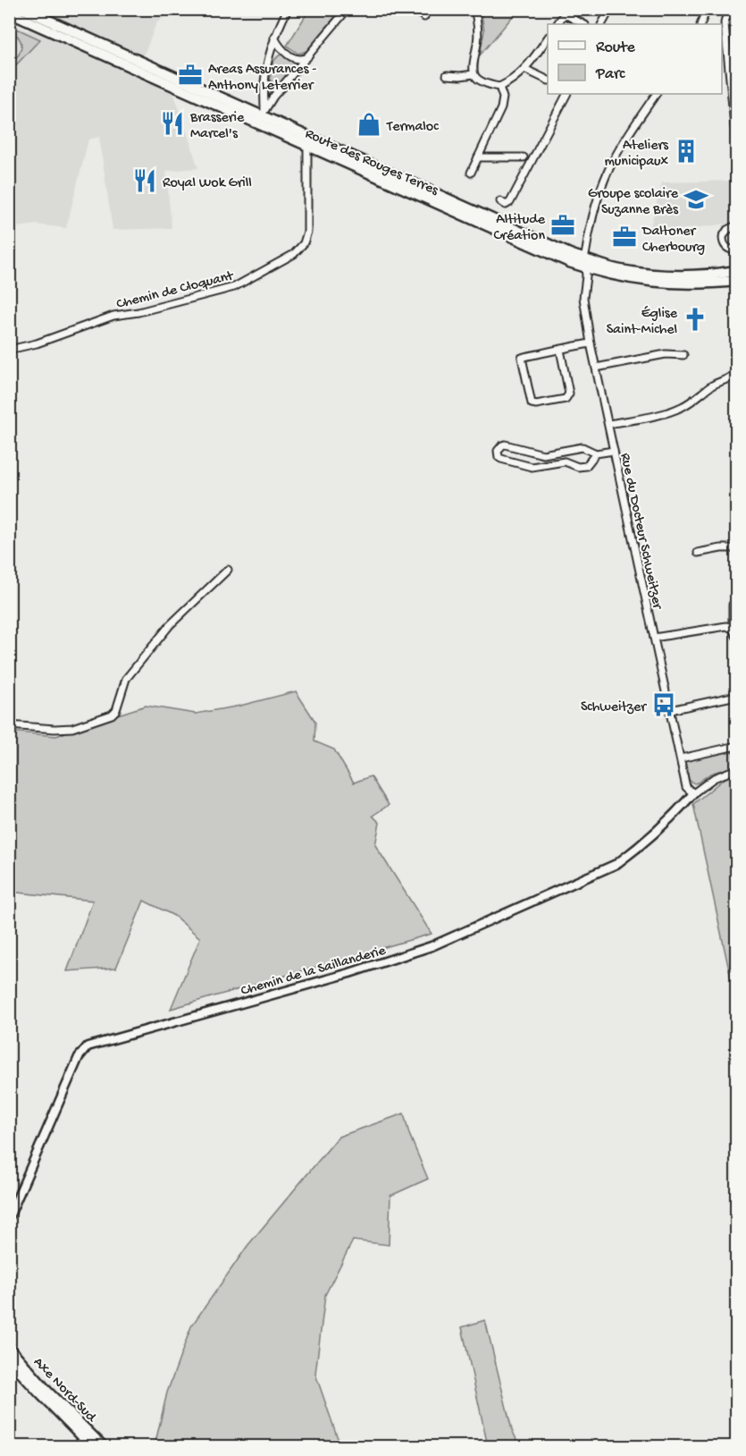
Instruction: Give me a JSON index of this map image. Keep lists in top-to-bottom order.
{
  "streets": {
    "main road": ["Route des Rouges Terres", "Axe Nord-Sud"],
    "street": ["Chemin de Cloquant", "Rue du Docteur Schweitzer", "Chemin de la Saillanderie"]
  },
  "crossings": [
    ["Route des Rouges Terres", "Chemin de Cloquant"],
    ["Route des Rouges Terres", "Rue du Docteur Schweitzer"],
    ["Rue du Docteur Schweitzer", "Chemin de la Saillanderie"]
  ],
  "places": {
    "office": ["Areas Assurances - Anthony Leterrier", "Altitude Création", "Daltoner Cherbourg"],
    "restaurant": ["Brasserie Marcel's", "Royal Wok Grill"],
    "shop": ["Termaloc"],
    "building": ["Ateliers municipaux"],
    "school or university": ["Groupe scolaire Suzanne Brès"],
    "church": ["Église Saint-Michel"],
    "bus stop": ["Schweitzer"]
  },
  "legend": ["Route", "Parc"]
}
